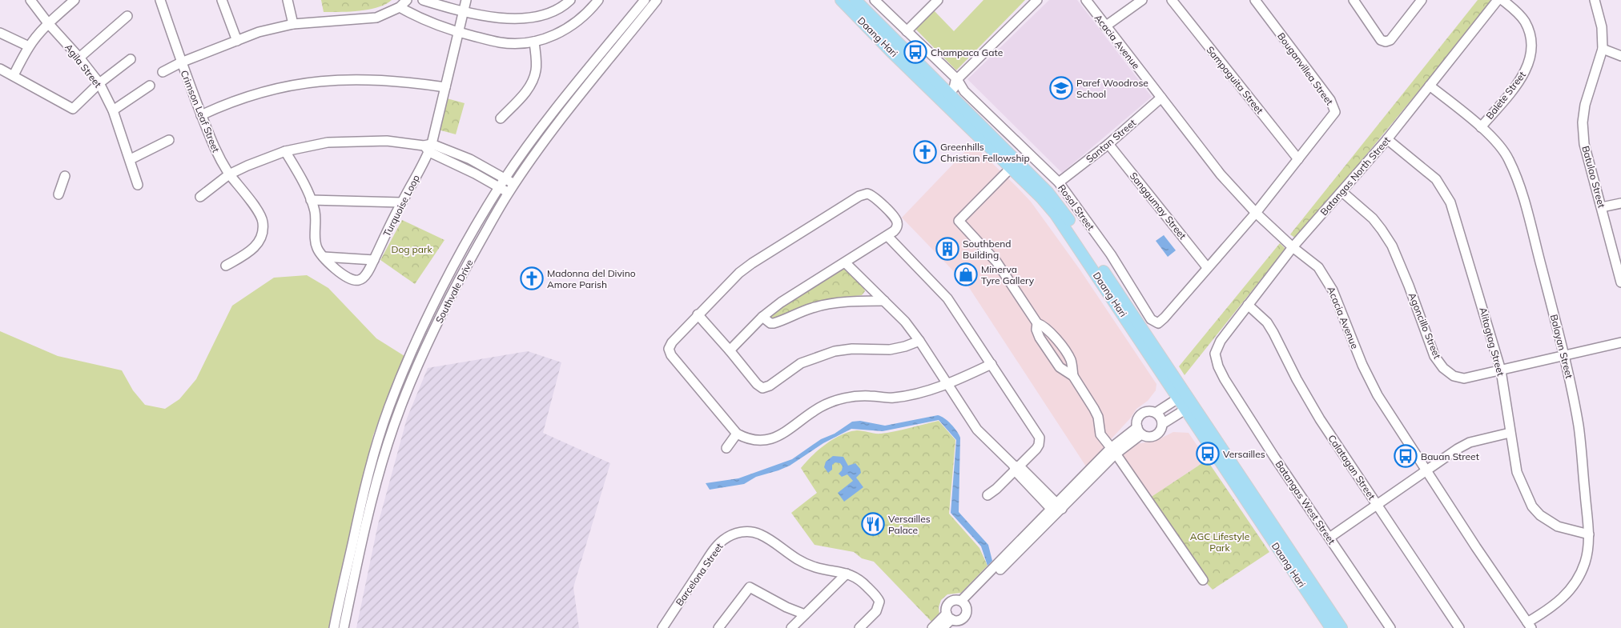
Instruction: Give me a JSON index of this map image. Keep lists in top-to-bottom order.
{
  "streets": {
    "main road": ["Daang Hari"],
    "street": [
      "Acacia Avenue",
      "Agila Street",
      "Bouganvillea Street",
      "Sampaguita Street",
      "Balete Street",
      "Crimson Leaf Street",
      "Santan Street",
      "Batangas North Street",
      "Batulao Street",
      "Turquoise Loop",
      "Sanggumay Street",
      "Rosal Street",
      "Southvale Drive",
      "Agoncillo Street",
      "Alitagtag Street",
      "Balayan Street",
      "Calatagan Street",
      "Batangas West Street",
      "Barcelona Street"
    ]
  },
  "crossings": [
    ["Daang Hari", "Rosal Street"],
    ["Acacia Avenue", "Bouganvillea Street"],
    ["Acacia Avenue", "Santan Street"],
    ["Acacia Avenue", "Batangas North Street"],
    ["Acacia Avenue", "Rosal Street"],
    ["Acacia Avenue", "Balayan Street"],
    ["Bouganvillea Street", "Sampaguita Street"],
    ["Bouganvillea Street", "Rosal Street"],
    ["Balete Street", "Balayan Street"],
    ["Santan Street", "Sanggumay Street"],
    ["Santan Street", "Rosal Street"],
    ["Batangas North Street", "Agoncillo Street"],
    ["Batangas North Street", "Alitagtag Street"],
    ["Batangas North Street", "Balayan Street"],
    ["Batangas North Street", "Calatagan Street"],
    ["Batangas North Street", "Batangas West Street"],
    ["Sanggumay Street", "Rosal Street"],
    ["Agoncillo Street", "Alitagtag Street"],
    ["Agoncillo Street", "Balayan Street"],
    ["Alitagtag Street", "Balayan Street"]
  ],
  "parks": ["Dog park", "AGC Lifestyle Park"],
  "places": {
    "bus stop": ["Champaca Gate", "Versailles", "Bauan Street"],
    "school or university": ["Paref Woodrose School"],
    "church": ["Greenhills Christian Fellowship", "Madonna del Divino Amore Parish"],
    "building": ["Southbend Building"],
    "shop": ["Minerva Tyre Gallery"],
    "restaurant": ["Versailles Palace"]
  }
}
